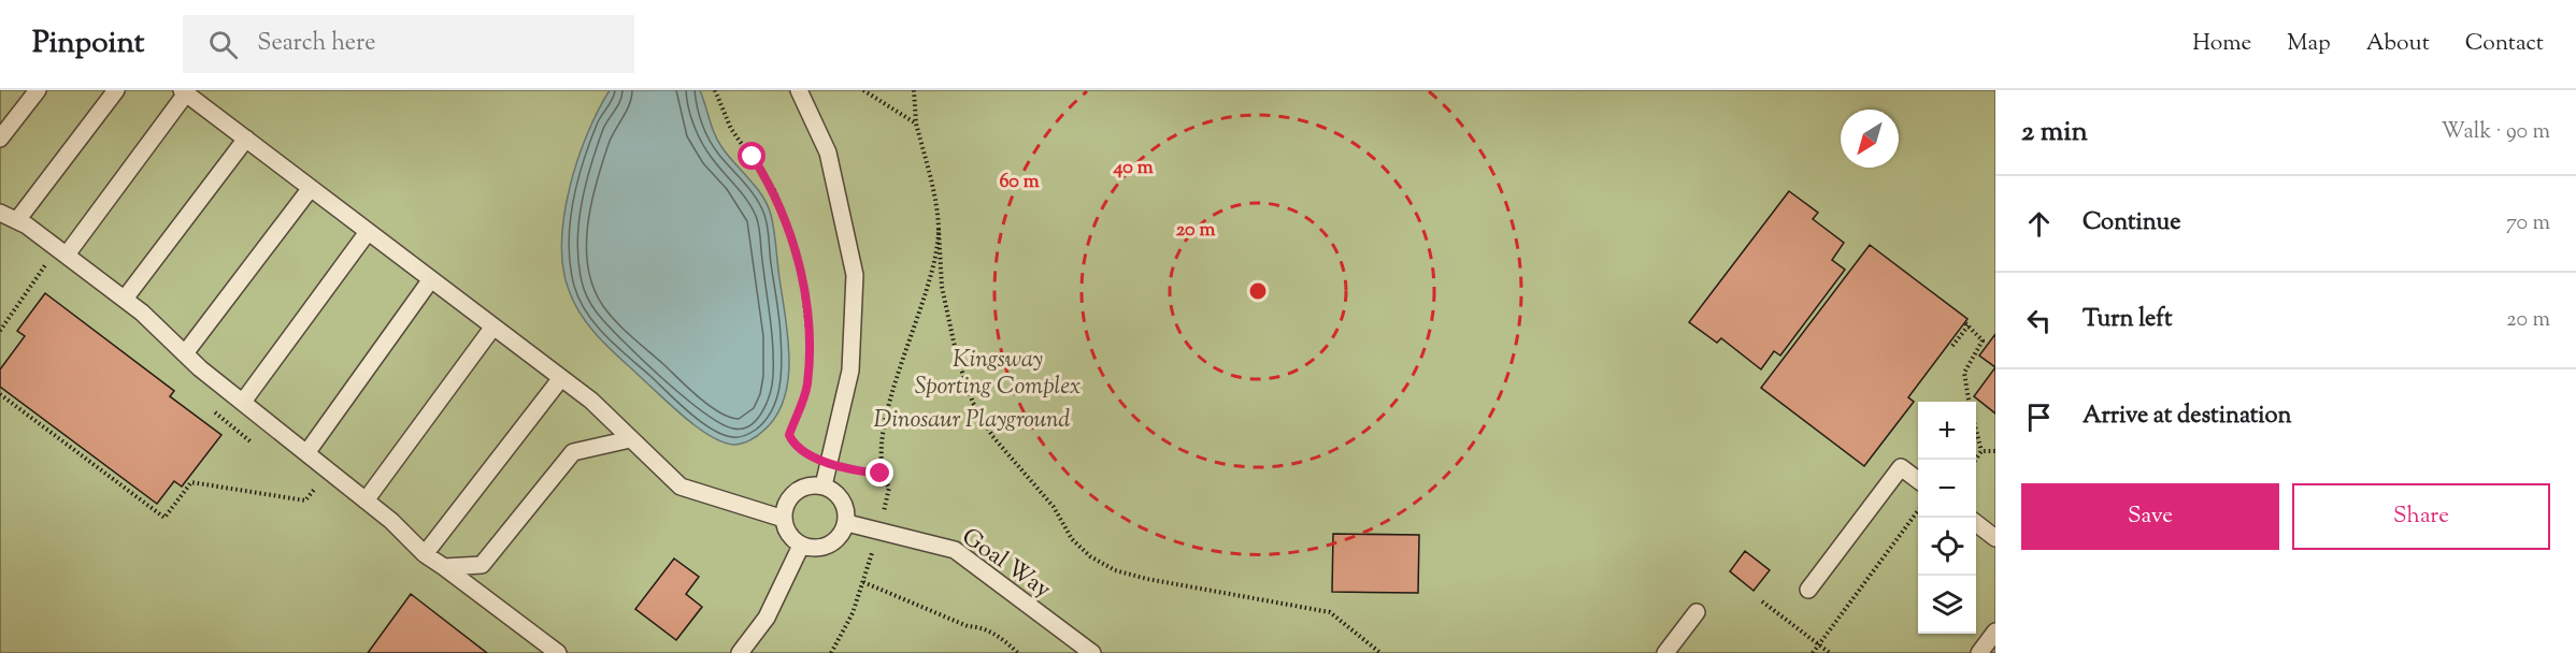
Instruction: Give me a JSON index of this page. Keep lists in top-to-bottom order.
{
  "streets": {
    "lane": ["Goal Way"]
  },
  "parks": ["Kingsway Sporting Complex", "Dinosaur Playground"],
  "north": "bottom left",
  "page": {
    "header": "Pinpoint",
    "search": "Search here",
    "nav": [
      "Home",
      "Map",
      "About",
      "Contact"
    ],
    "heading": ["2 min", "Walk · 90 m"],
    "list": [
      ["Continue", "70 m"],
      ["Turn left", "20 m"],
      "Arrive at destination"
    ],
    "map_buttons": ["+", "−"],
    "buttons": ["Save", "Share"]
  },
  "rings": ["40 m", "60 m", "20 m"]
}
